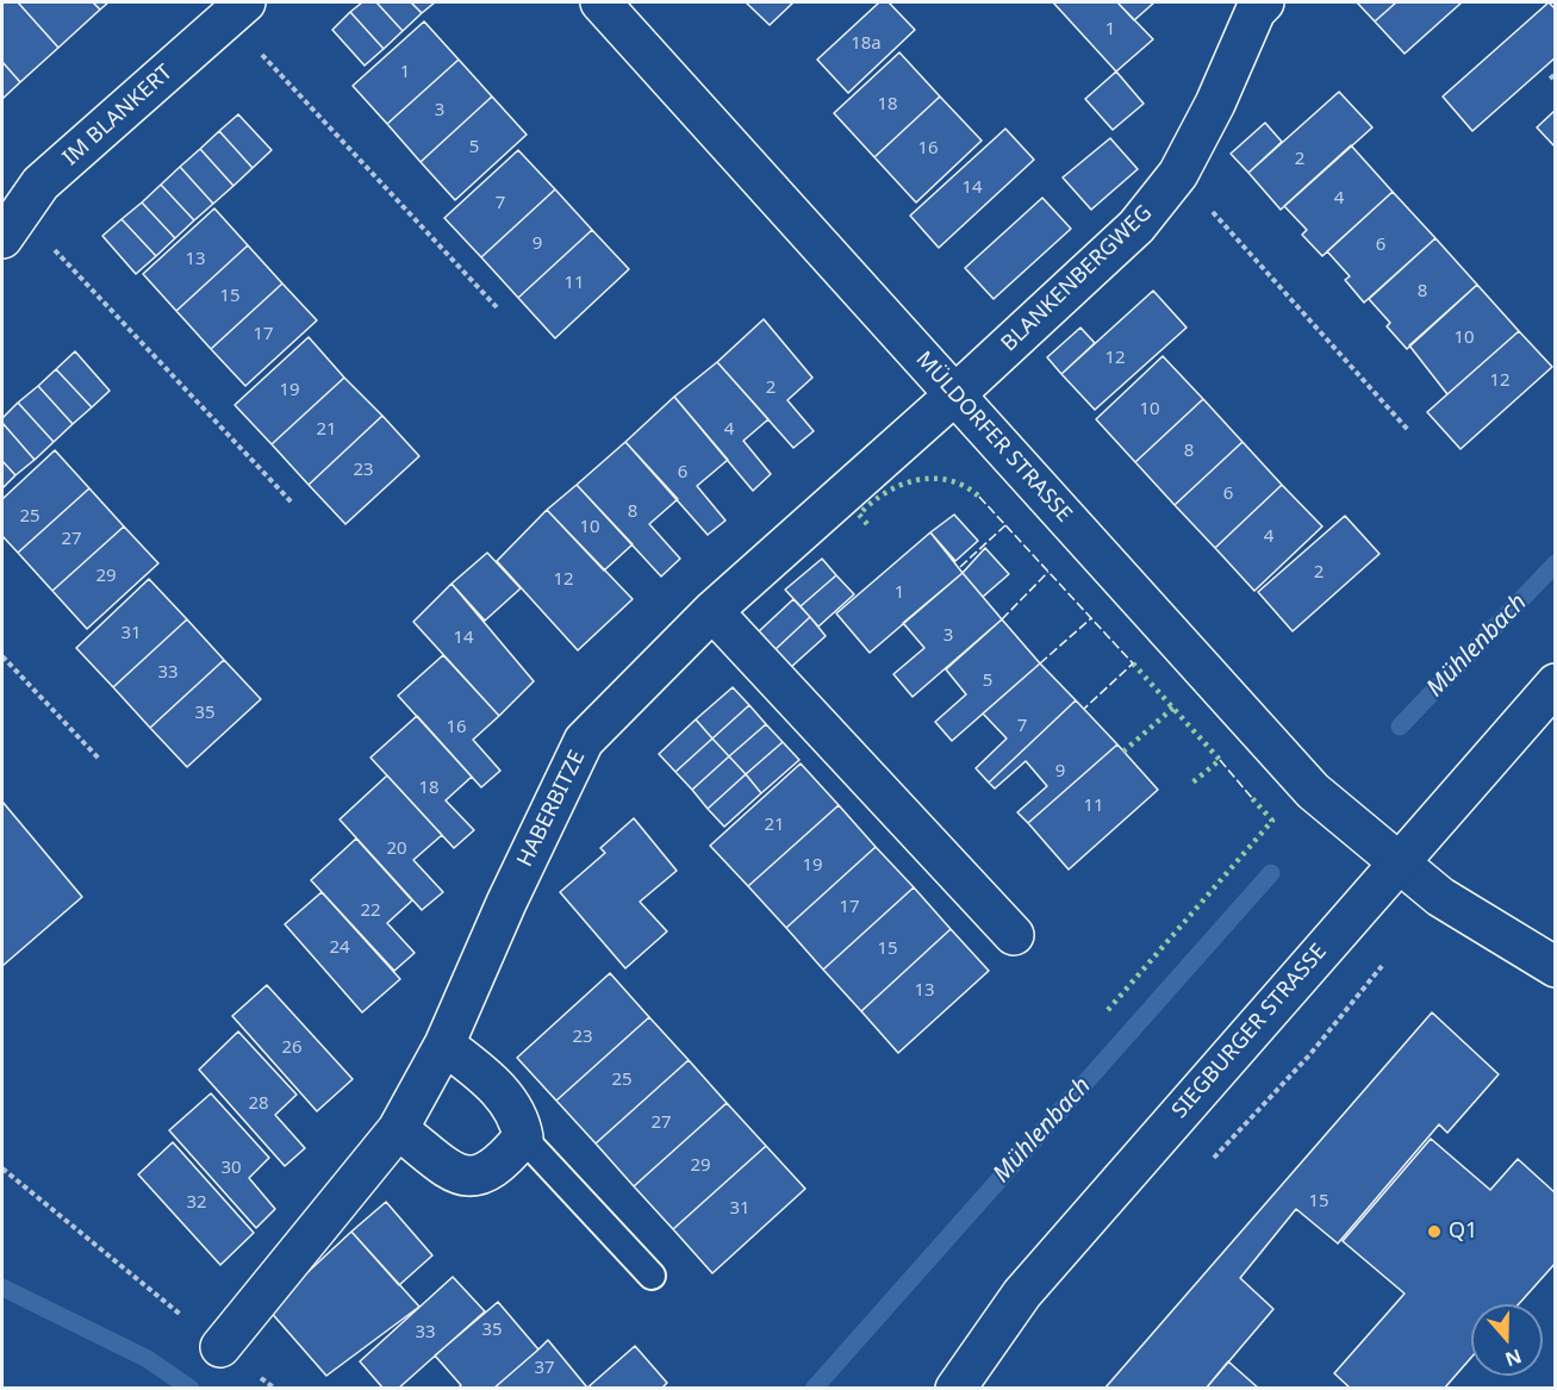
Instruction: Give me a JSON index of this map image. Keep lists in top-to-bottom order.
{
  "streets": {
    "street": [
      "IM BLANKERT",
      "BLANKENBERGWEG",
      "MÜLDORFER STRASSE",
      "HABERBITZE",
      "SIEGBURGER STRASSE"
    ]
  },
  "crossings": [
    ["BLANKENBERGWEG", "MÜLDORFER STRASSE"],
    ["BLANKENBERGWEG", "HABERBITZE"],
    ["MÜLDORFER STRASSE", "HABERBITZE"],
    ["MÜLDORFER STRASSE", "SIEGBURGER STRASSE"]
  ],
  "water": ["Mühlenbach"],
  "places": ["Q1"],
  "house_numbers": [
    "1",
    "18a",
    "1",
    "18",
    "3",
    "5",
    "16",
    "2",
    "14",
    "4",
    "7",
    "9",
    "6",
    "13",
    "11",
    "8",
    "15",
    "17",
    "10",
    "12",
    "12",
    "2",
    "19",
    "10",
    "21",
    "4",
    "8",
    "23",
    "6",
    "6",
    "8",
    "25",
    "10",
    "4",
    "27",
    "2",
    "29",
    "12",
    "1",
    "31",
    "3",
    "14",
    "33",
    "5",
    "35",
    "7",
    "16",
    "9",
    "18",
    "11",
    "21",
    "20",
    "19",
    "17",
    "22",
    "24",
    "15",
    "13",
    "23",
    "26",
    "25",
    "28",
    "27",
    "29",
    "30",
    "15",
    "32",
    "31",
    "35",
    "33",
    "37"
  ],
  "north": "bottom"
}
